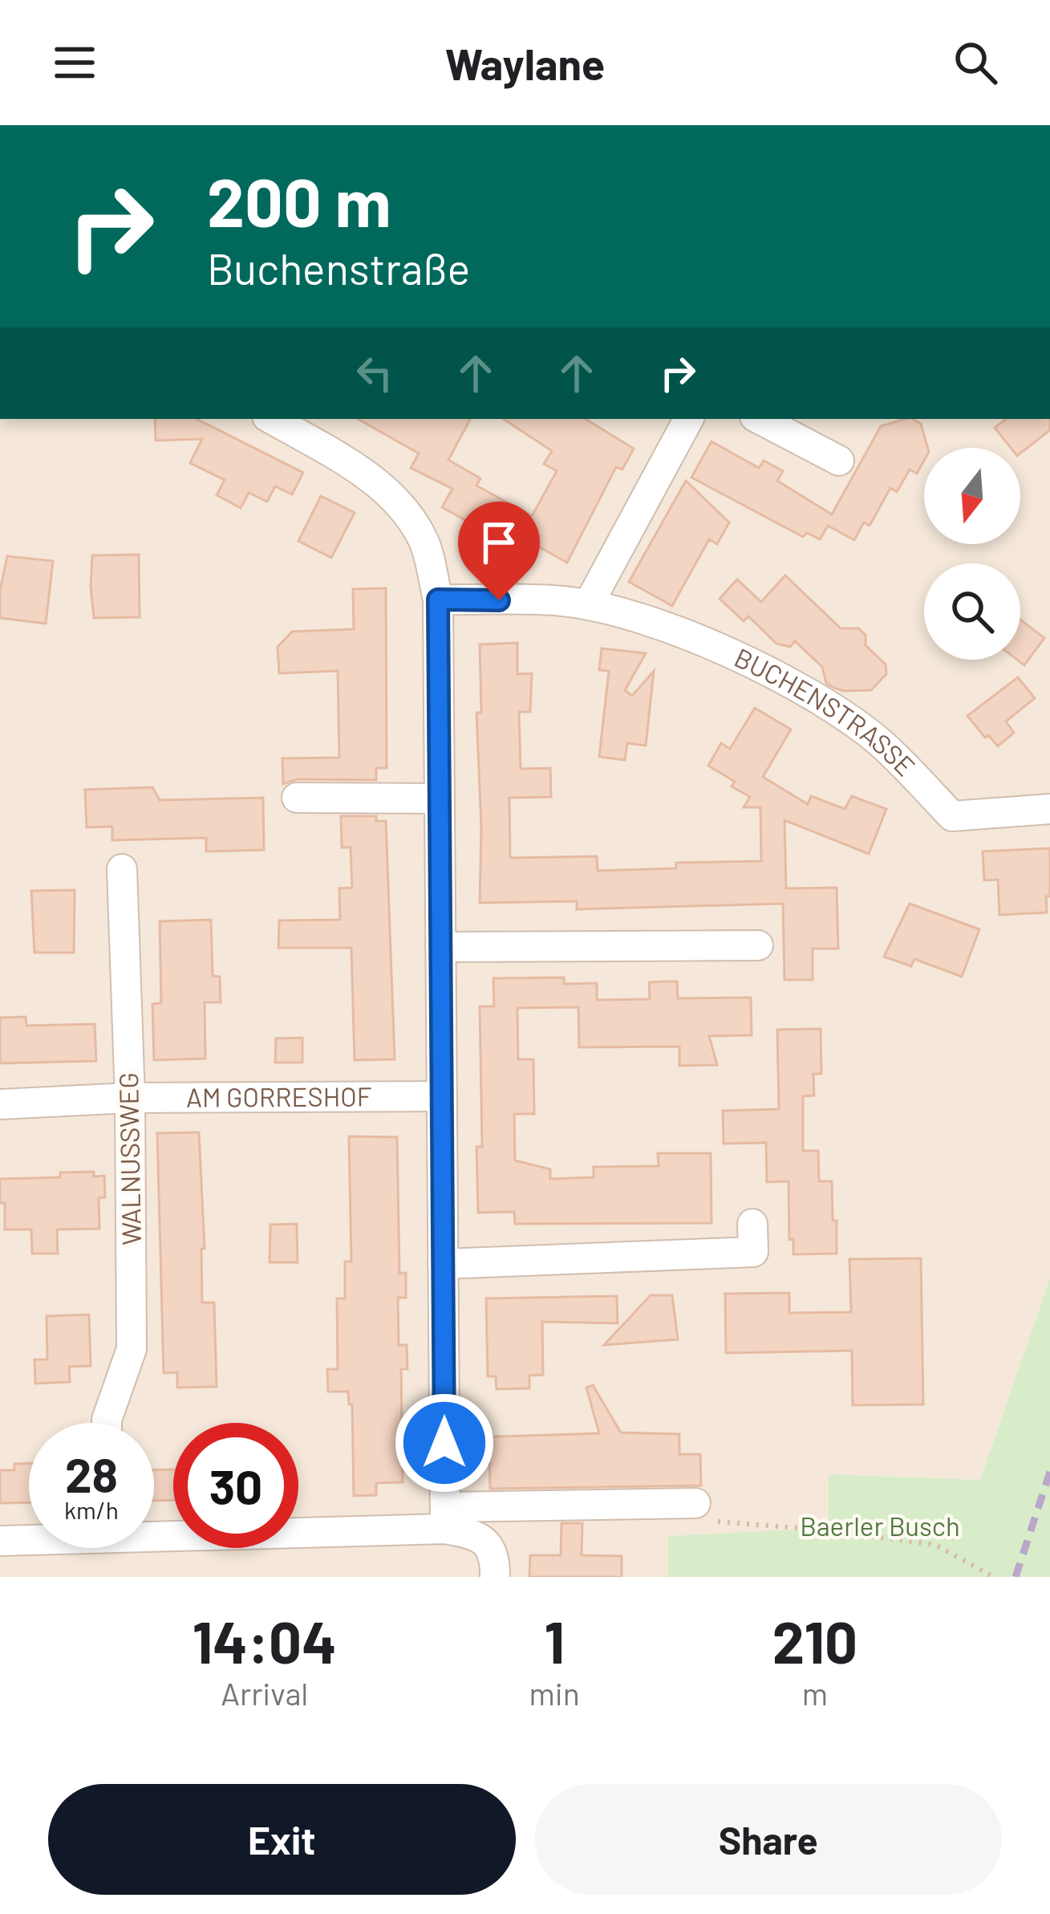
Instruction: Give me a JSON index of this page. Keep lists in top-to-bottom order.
{
  "streets": {
    "street": ["BUCHENSTRASSE", "AM GORRESHOF", "WALNUSSWEG"]
  },
  "crossings": [
    ["AM GORRESHOF", "WALNUSSWEG"]
  ],
  "parks": ["Baerler Busch"],
  "north": "bottom",
  "page": {
    "header": "Waylane",
    "turn": ["200 m", "Buchenstraße"],
    "speed": "28 km/h",
    "limit": "30",
    "eta": [
      "14:04",
      "Arrival",
      "1",
      "min",
      "210",
      "m"
    ],
    "buttons": ["Exit", "Share"]
  }
}
